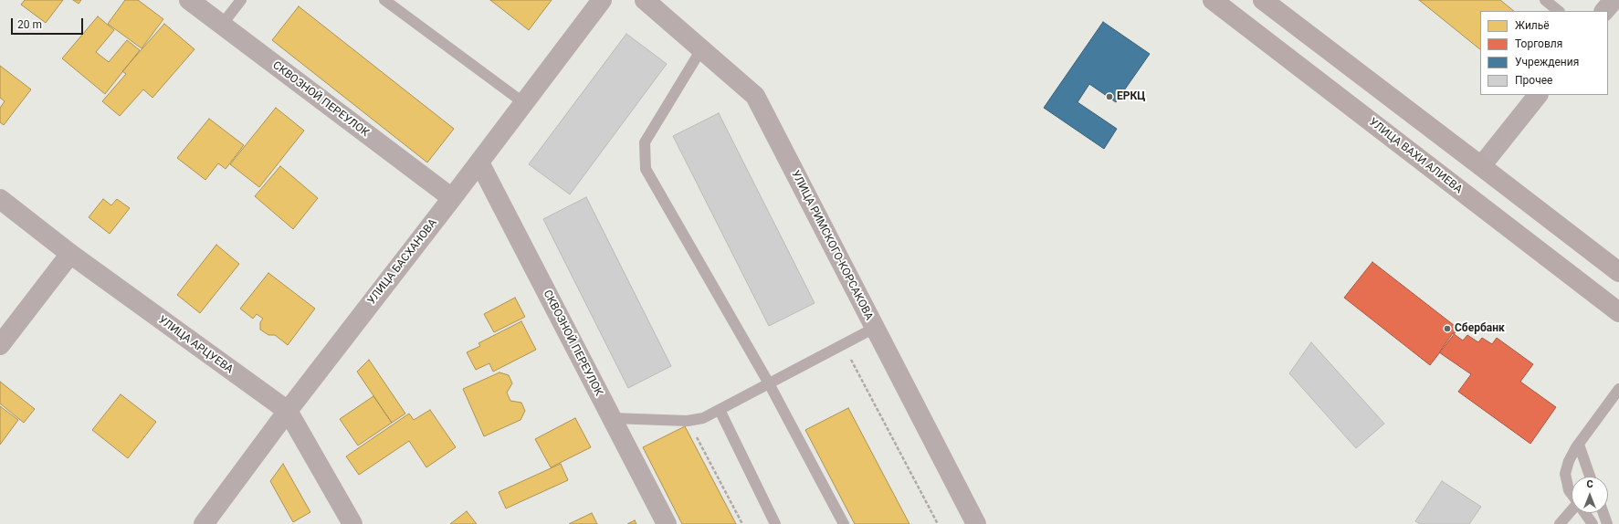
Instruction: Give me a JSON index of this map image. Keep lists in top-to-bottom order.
{
  "streets": {
    "main road": ["УЛИЦА ВАХИ АЛИЕВА"],
    "street": [
      "СКВОЗНОЙ ПЕРЕУЛОК",
      "УЛИЦА РИМСКОГО-КОРСАКОВА",
      "УЛИЦА БАСХАНОВА",
      "УЛИЦА АРЦУЕВА"
    ]
  },
  "crossings": [
    ["СКВОЗНОЙ ПЕРЕУЛОК", "УЛИЦА БАСХАНОВА"],
    ["УЛИЦА БАСХАНОВА", "УЛИЦА АРЦУЕВА"]
  ],
  "places": ["ЕРКЦ", "Сбербанк"],
  "legend": [
    "Жильё",
    "Торговля",
    "Учреждения",
    "Прочее"
  ],
  "scale_bar": "20 m",
  "north": "top"
}
